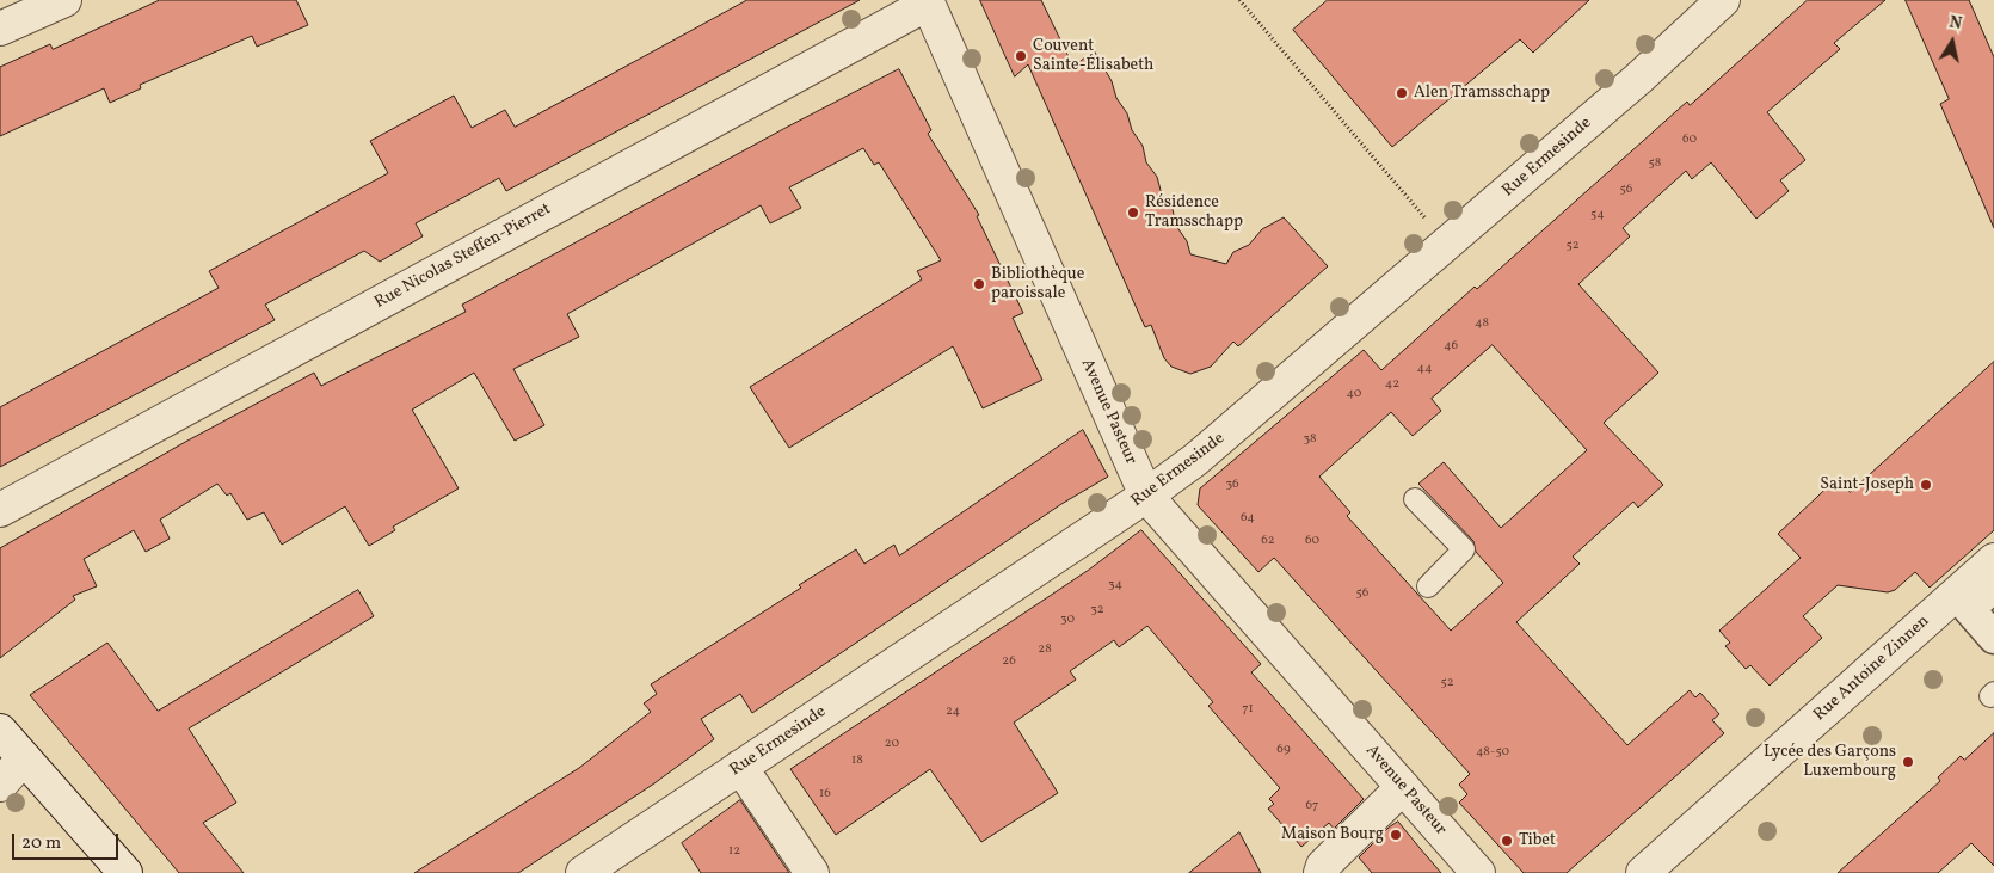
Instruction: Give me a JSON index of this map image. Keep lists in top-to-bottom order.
{
  "streets": {
    "street": [
      "Rue Ermesinde",
      "Rue Nicolas Steffen-Pierret",
      "Avenue Pasteur",
      "Rue Antoine Zinnen"
    ]
  },
  "crossings": [
    ["Rue Ermesinde", "Avenue Pasteur"],
    ["Rue Nicolas Steffen-Pierret", "Avenue Pasteur"]
  ],
  "places": [
    "Couvent Sainte-Élisabeth",
    "Alen Tramsschapp",
    "Résidence Tramsschapp",
    "Bibliothèque paroissale",
    "Saint-Joseph",
    "Lycée des Garçons Luxembourg",
    "Maison Bourg",
    "Tibet"
  ],
  "house_numbers": [
    "60",
    "58",
    "56",
    "54",
    "52",
    "48",
    "46",
    "44",
    "42",
    "40",
    "38",
    "36",
    "64",
    "62",
    "60",
    "34",
    "56",
    "32",
    "30",
    "28",
    "26",
    "52",
    "71",
    "24",
    "20",
    "69",
    "48-50",
    "18",
    "16",
    "67",
    "12"
  ],
  "scale_bar": "20 m",
  "north": "top"
}
